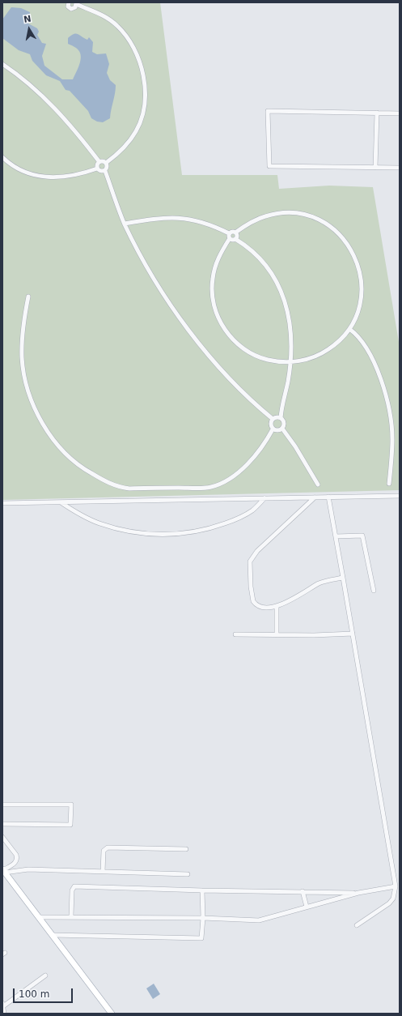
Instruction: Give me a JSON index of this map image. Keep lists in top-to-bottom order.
{
  "scale_bar": "100 m",
  "north": "top"
}
